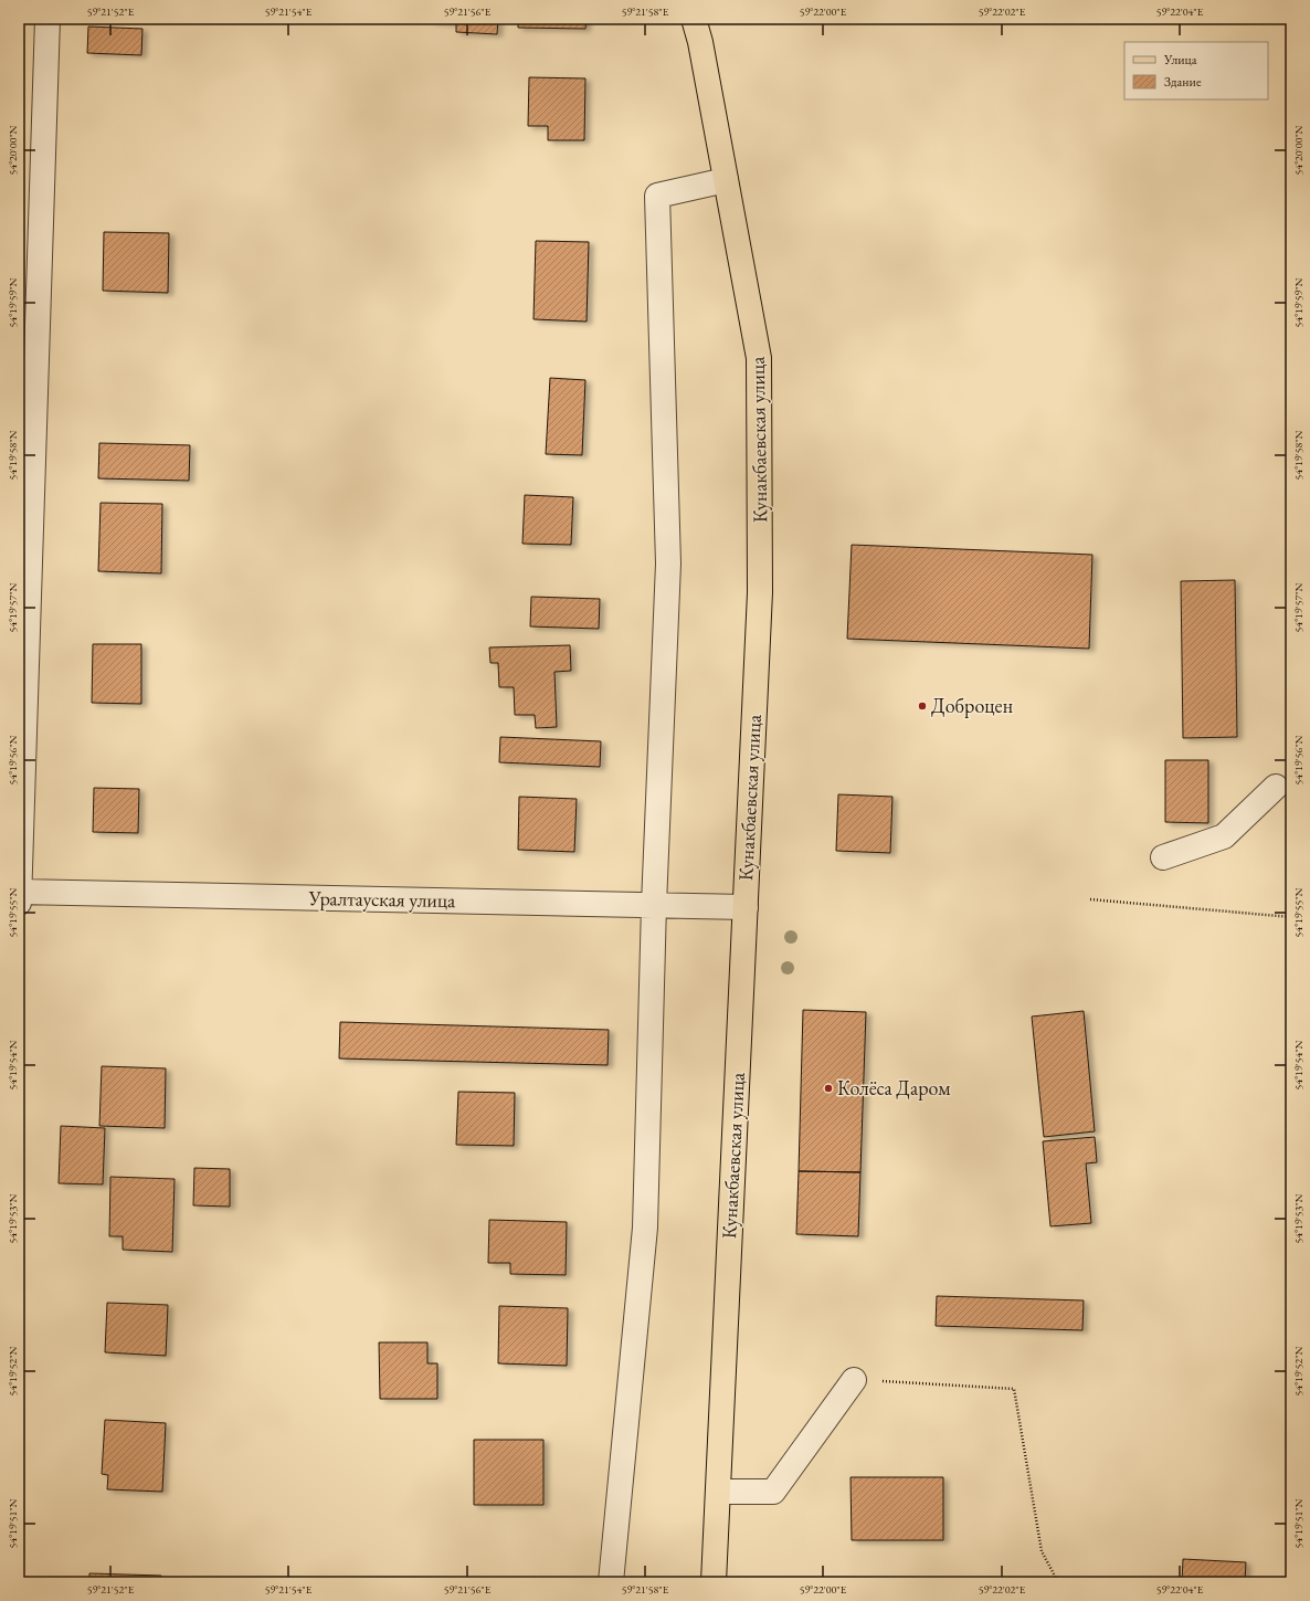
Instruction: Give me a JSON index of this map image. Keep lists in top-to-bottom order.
{
  "streets": {
    "main road": ["Кунакбаевская улица"],
    "street": ["Уралтауская улица"]
  },
  "crossings": [
    ["Кунакбаевская улица", "Уралтауская улица"]
  ],
  "places": ["Доброцен", "Колёса Даром"],
  "legend": ["Улица", "Здание"],
  "coordinates": [
    "59°21'52\"E",
    "59°21'54\"E",
    "59°21'56\"E",
    "59°21'58\"E",
    "59°22'00\"E",
    "59°22'02\"E",
    "59°22'04\"E",
    "54°20'00\"N",
    "54°19'59\"N",
    "54°19'58\"N",
    "54°19'57\"N",
    "54°19'56\"N",
    "54°19'55\"N",
    "54°19'54\"N",
    "54°19'53\"N",
    "54°19'52\"N",
    "54°19'51\"N"
  ]
}
